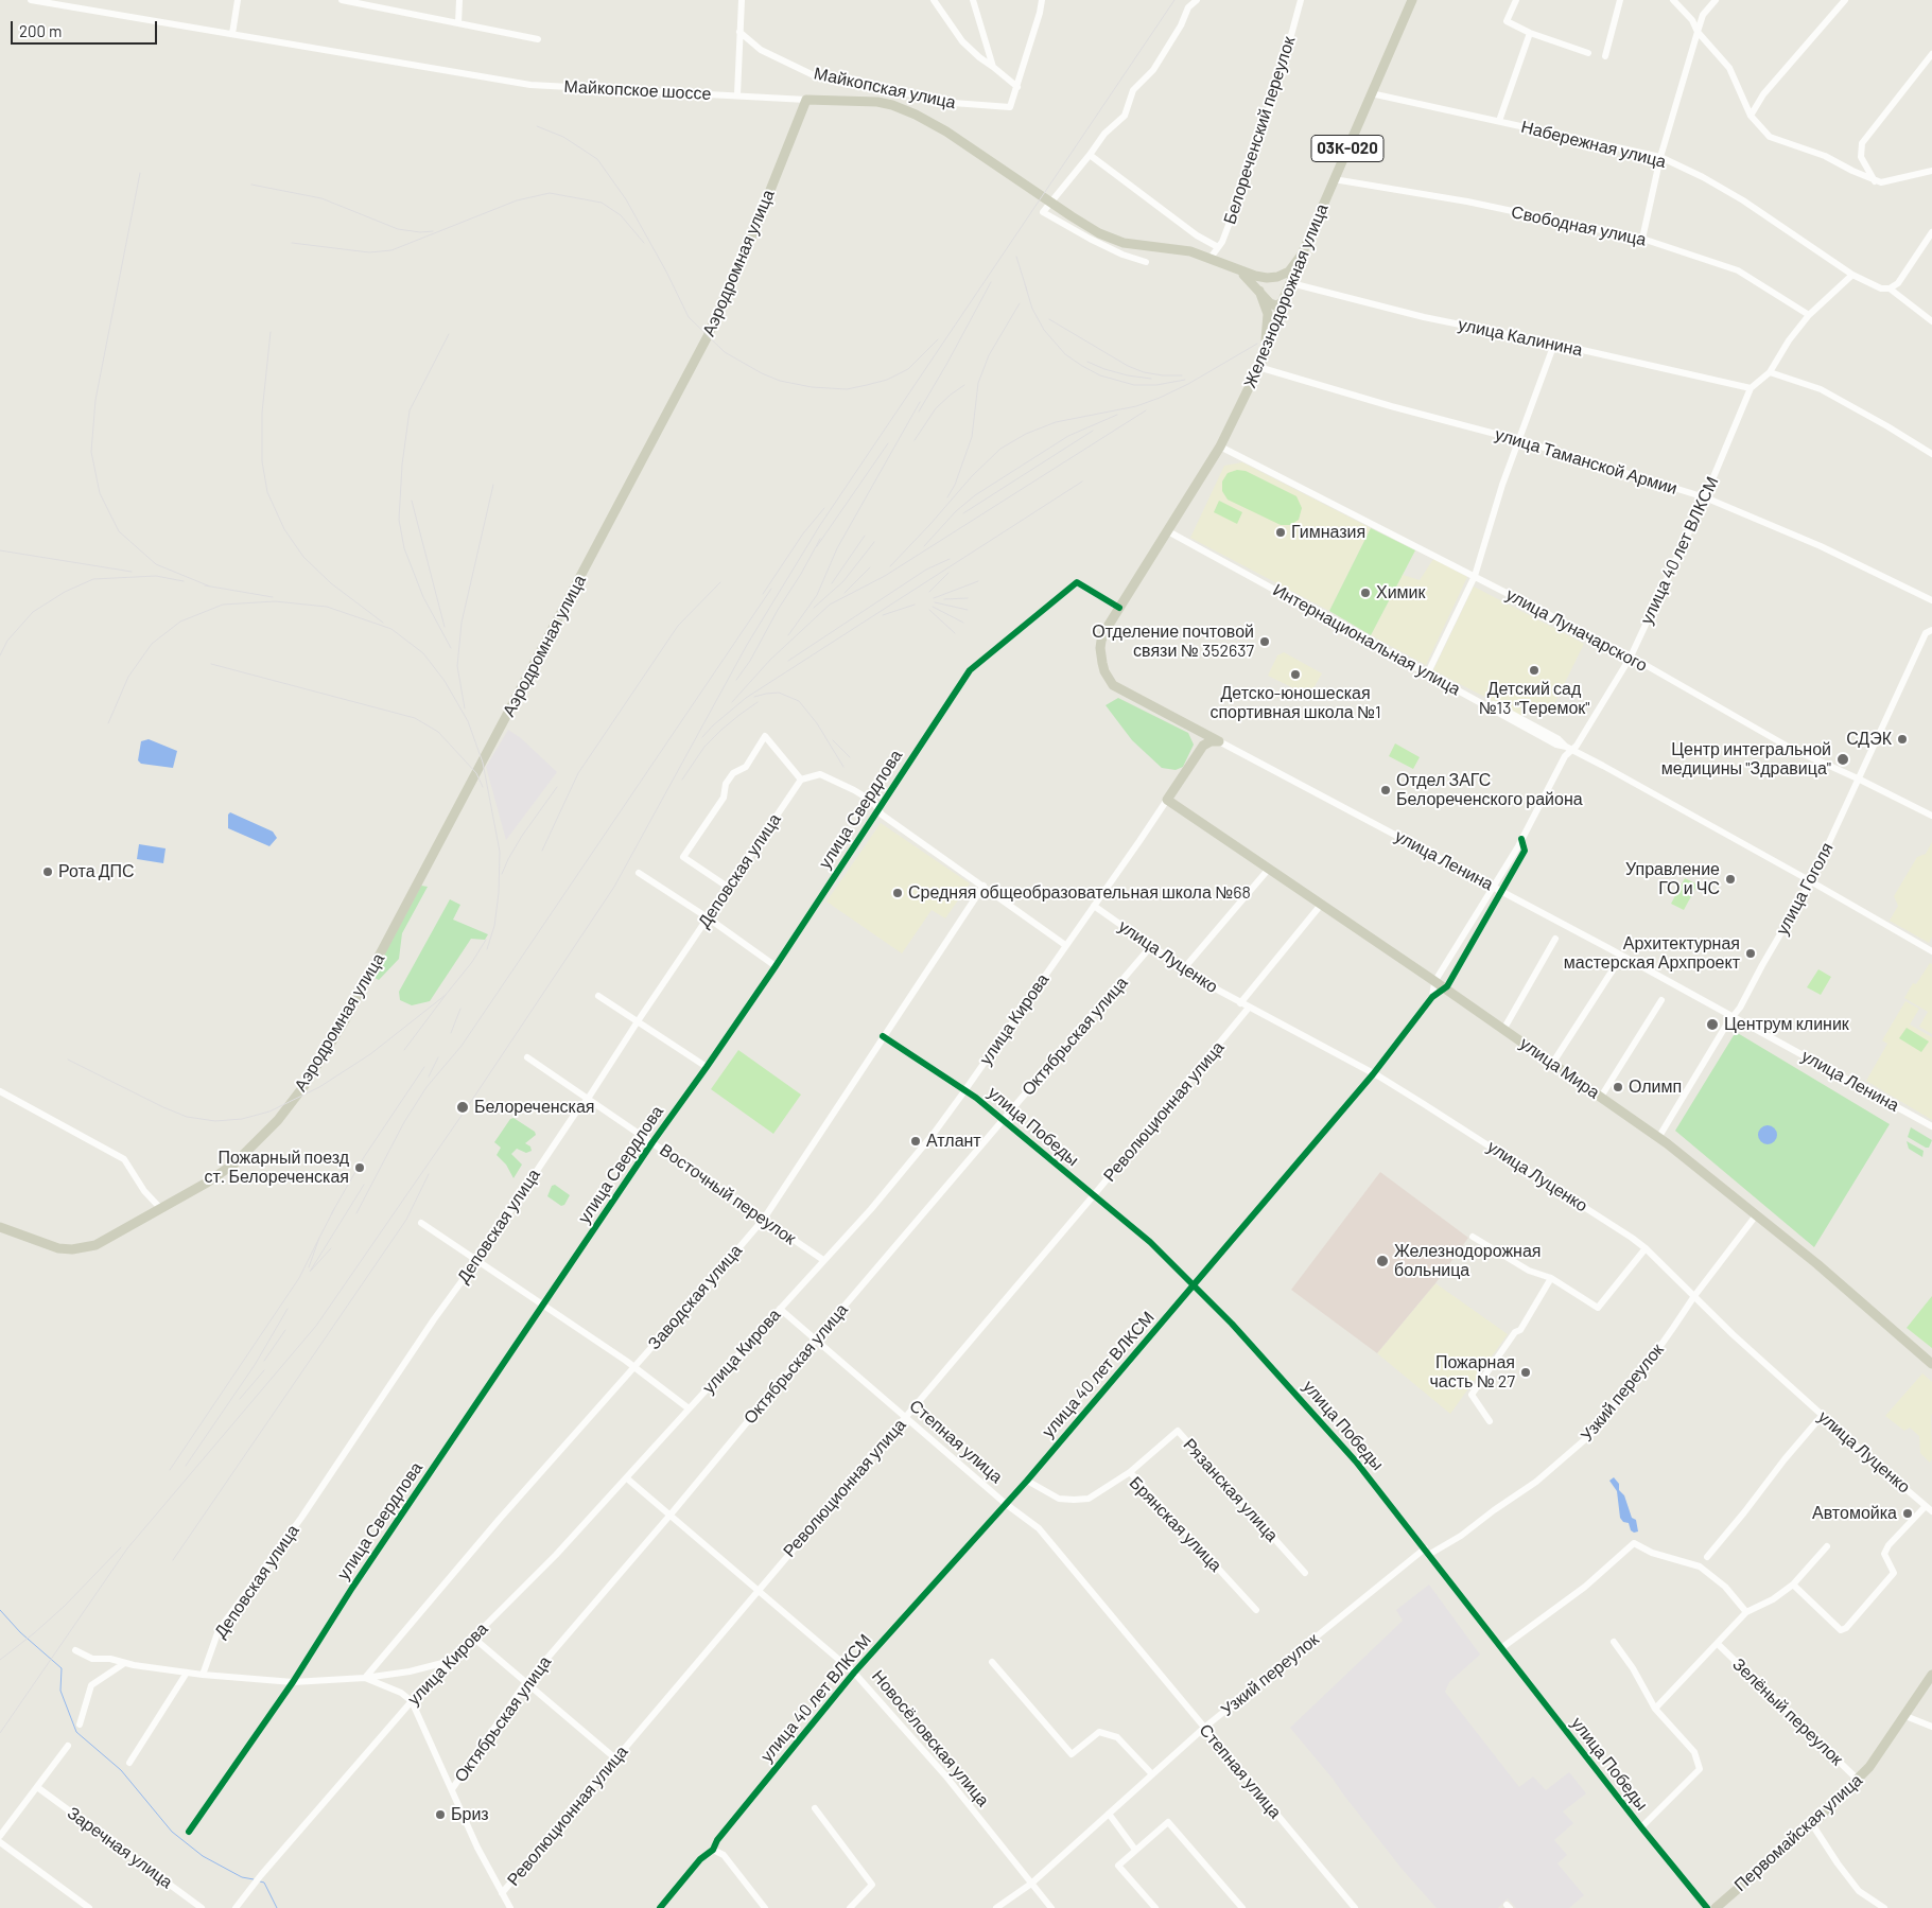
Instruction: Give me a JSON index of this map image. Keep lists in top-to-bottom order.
{
  "streets": {
    "main road": [
      "Майкопское шоссе",
      "03К-020",
      "Аэродромная улица",
      "Железнодорожная улица",
      "улица Ленина",
      "улица Кирова",
      "улица Мира",
      "Первомайская улица"
    ],
    "street": [
      "Майкопская улица",
      "Белореченский переулок",
      "Набережная улица",
      "Свободная улица",
      "улица Калинина",
      "улица Таманской Армии",
      "улица 40 лет ВЛКСМ",
      "улица Луначарского",
      "Интернациональная улица",
      "улица Свердлова",
      "Деповская улица",
      "улица Гоголя",
      "улица Луценко",
      "Октябрьская улица",
      "Революционная улица",
      "улица Победы",
      "Восточный переулок",
      "Заводская улица",
      "Узкий переулок",
      "Степная улица",
      "Рязанская улица",
      "Брянская улица",
      "Зелёный переулок",
      "Новосёловская улица",
      "Заречная улица"
    ]
  },
  "crossings": [
    ["Майкопское шоссе", "Белореченский переулок"],
    ["Майкопское шоссе", "Аэродромная улица"],
    ["Набережная улица", "Железнодорожная улица"],
    ["Набережная улица", "улица 40 лет ВЛКСМ"],
    ["Свободная улица", "Железнодорожная улица"],
    ["Свободная улица", "улица 40 лет ВЛКСМ"],
    ["Железнодорожная улица", "улица Калинина"],
    ["Железнодорожная улица", "улица Таманской Армии"],
    ["Железнодорожная улица", "улица Луначарского"],
    ["Железнодорожная улица", "Интернациональная улица"],
    ["Железнодорожная улица", "улица Свердлова"],
    ["Железнодорожная улица", "улица Ленина"],
    ["улица Калинина", "улица 40 лет ВЛКСМ"],
    ["улица Таманской Армии", "улица 40 лет ВЛКСМ"],
    ["улица 40 лет ВЛКСМ", "улица Луначарского"],
    ["улица 40 лет ВЛКСМ", "Интернациональная улица"],
    ["улица 40 лет ВЛКСМ", "улица Ленина"],
    ["улица 40 лет ВЛКСМ", "улица Луценко"],
    ["улица 40 лет ВЛКСМ", "улица Мира"],
    ["улица 40 лет ВЛКСМ", "улица Победы"],
    ["улица 40 лет ВЛКСМ", "Степная улица"],
    ["улица 40 лет ВЛКСМ", "Брянская улица"],
    ["улица 40 лет ВЛКСМ", "Новосёловская улица"],
    ["улица Луначарского", "улица Гоголя"],
    ["Интернациональная улица", "улица Гоголя"],
    ["улица Свердлова", "улица Ленина"],
    ["улица Свердлова", "Восточный переулок"],
    ["улица Ленина", "улица Гоголя"],
    ["улица Ленина", "улица Кирова"],
    ["Деповская улица", "Восточный переулок"],
    ["улица Гоголя", "улица Мира"],
    ["улица Луценко", "улица Кирова"],
    ["улица Луценко", "Октябрьская улица"],
    ["улица Луценко", "Революционная улица"],
    ["улица Луценко", "Узкий переулок"],
    ["улица Кирова", "улица Мира"],
    ["улица Кирова", "улица Победы"],
    ["улица Кирова", "Восточный переулок"],
    ["улица Кирова", "Степная улица"],
    ["улица Кирова", "Новосёловская улица"],
    ["Октябрьская улица", "улица Победы"],
    ["Октябрьская улица", "Степная улица"],
    ["Октябрьская улица", "Новосёловская улица"],
    ["улица Мира", "Узкий переулок"],
    ["Революционная улица", "улица Победы"],
    ["Революционная улица", "Степная улица"],
    ["Революционная улица", "Новосёловская улица"],
    ["улица Победы", "Заводская улица"],
    ["улица Победы", "Узкий переулок"],
    ["Восточный переулок", "Заводская улица"],
    ["Узкий переулок", "Степная улица"],
    ["Узкий переулок", "Новосёловская улица"],
    ["Рязанская улица", "Брянская улица"],
    ["Зелёный переулок", "Первомайская улица"]
  ],
  "places": [
    "Гимназия",
    "Химик",
    "Отделение почтовой связи № 352637",
    "Детский сад №13 \"Теремок\"",
    "Детско-юношеская спортивная школа №1",
    "СДЭК",
    "Центр интегральной медицины \"Здравица\"",
    "Отдел ЗАГС Белореченского района",
    "Рота ДПС",
    "Управление ГО и ЧС",
    "Средняя общеобразовательная школа №68",
    "Архитектурная мастерская Архпроект",
    "Центрум клиник",
    "Олимп",
    "Белореченская",
    "Атлант",
    "Пожарный поезд ст. Белореченская",
    "Железнодорожная больница",
    "Пожарная часть № 27",
    "Автомойка",
    "Бриз"
  ],
  "scale_bar": "200 m"
}
